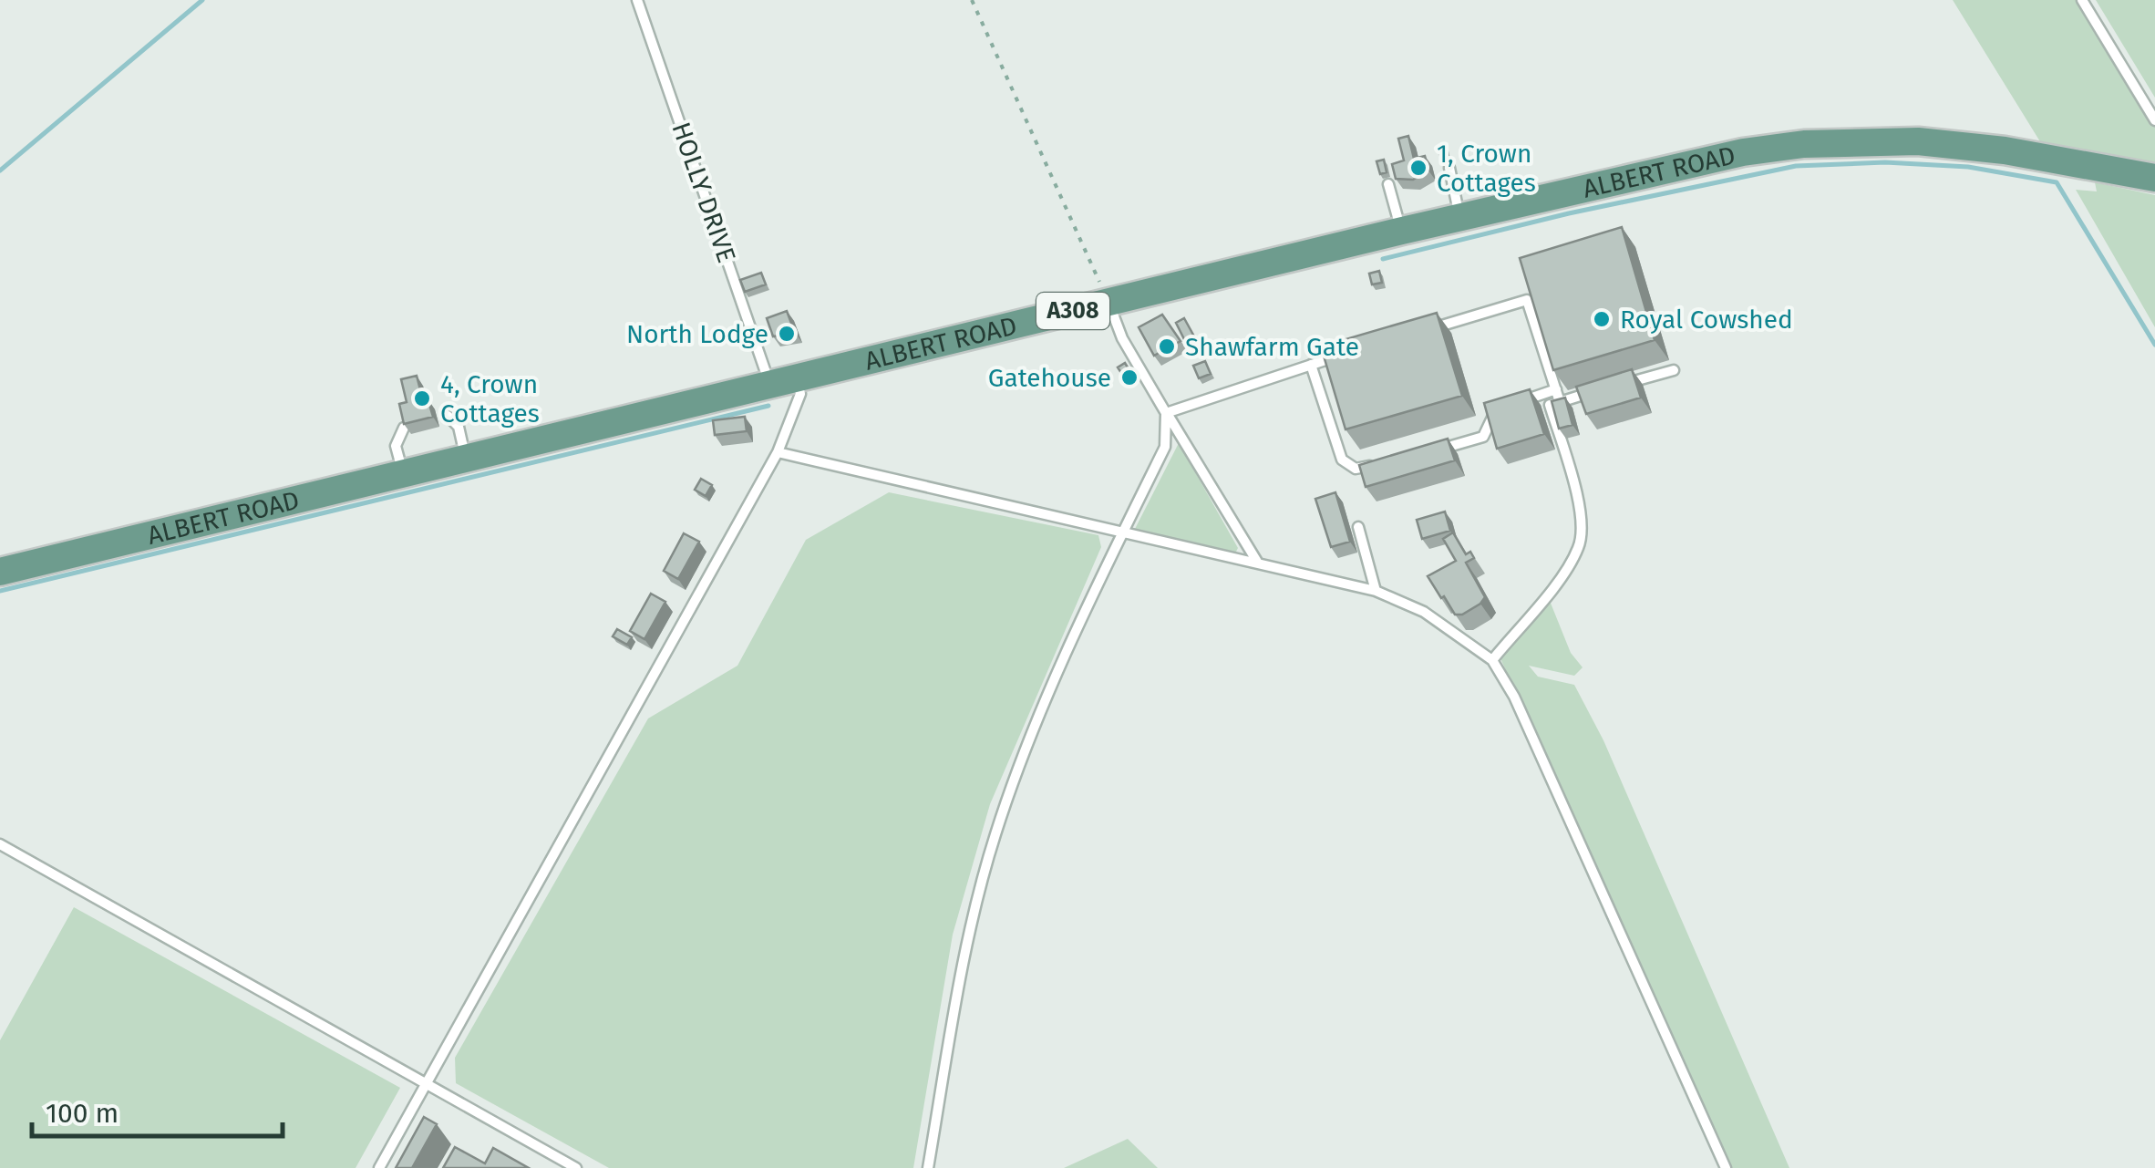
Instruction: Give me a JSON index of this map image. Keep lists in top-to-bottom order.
{
  "streets": {
    "main road": ["ALBERT ROAD", "A308"],
    "lane": ["HOLLY DRIVE"]
  },
  "crossings": [
    ["ALBERT ROAD", "HOLLY DRIVE"]
  ],
  "places": [
    "1, Crown Cottages",
    "Royal Cowshed",
    "North Lodge",
    "Shawfarm Gate",
    "Gatehouse",
    "4, Crown Cottages"
  ],
  "scale_bar": "100 m"
}
